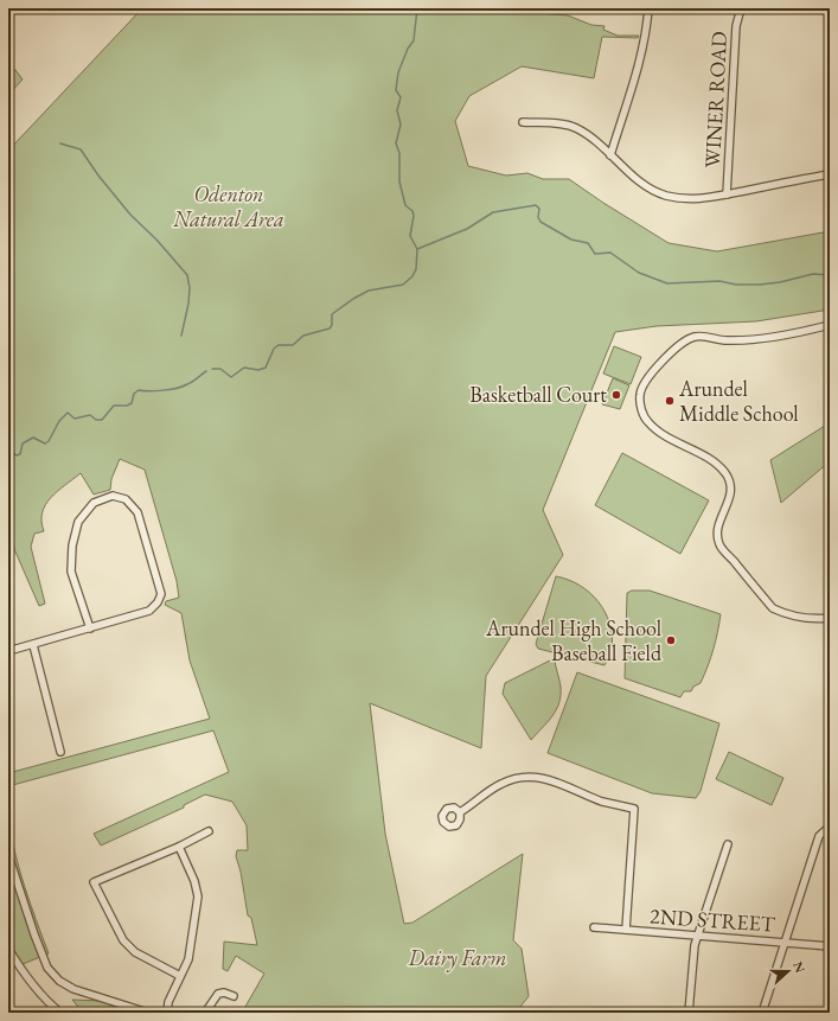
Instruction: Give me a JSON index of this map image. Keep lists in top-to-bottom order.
{
  "streets": {
    "street": ["WINER ROAD", "2ND STREET"]
  },
  "parks": ["Odenton Natural Area", "Dairy Farm"],
  "places": ["Basketball Court", "Arundel Middle School", "Arundel High School Baseball Field"],
  "north": "right"
}
